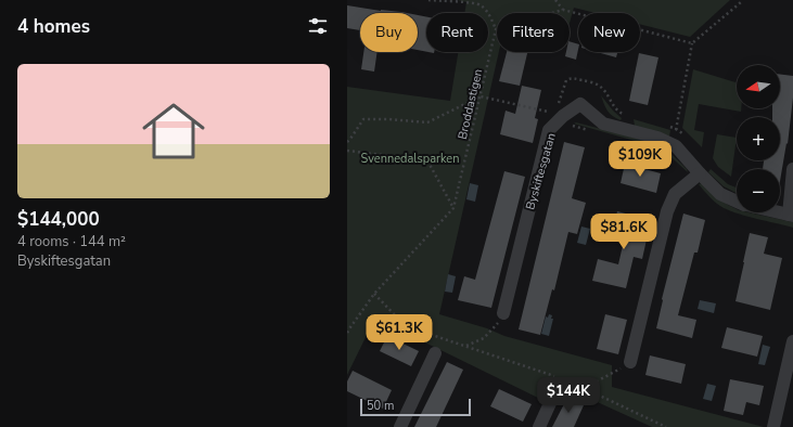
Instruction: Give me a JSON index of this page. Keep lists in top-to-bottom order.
{
  "streets": {
    "street": ["Byskiftesgatan"],
    "path": ["Broddastigen"]
  },
  "parks": ["Svennedalsparken"],
  "scale_bar": "50 m",
  "north": "left",
  "page": {
    "heading": "4 homes",
    "chip": [
      "Buy",
      "Rent",
      "Filters",
      "New"
    ],
    "list": [
      {
        "name": "$144,000",
        "note": "4 rooms · 144 m² · Byskiftesgatan"
      }
    ],
    "map_buttons": ["+", "−"],
    "price": [
      "$109K",
      "$81.6K",
      "$61.3K",
      "$144K"
    ],
    "scale": "50 m"
  }
}
